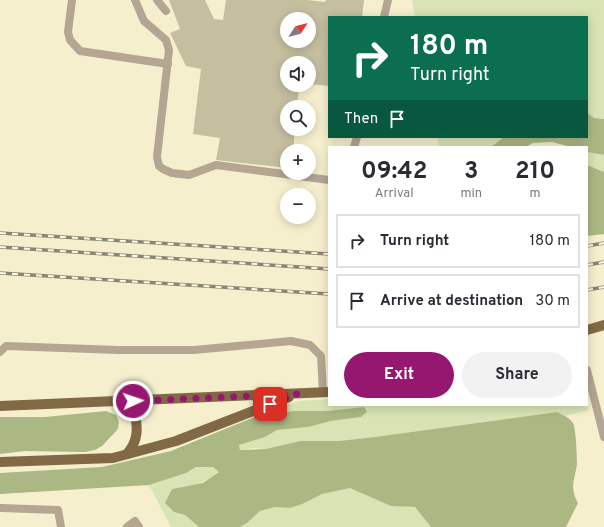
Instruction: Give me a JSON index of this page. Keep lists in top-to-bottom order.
{
  "north": "top right",
  "page": {
    "map_buttons": ["+", "−"],
    "turn": ["180 m", "Turn right"],
    "then": "Then",
    "eta": [
      "09:42",
      "Arrival",
      "3",
      "min",
      "210",
      "m"
    ],
    "list": [
      {
        "name": "Turn right",
        "value": "180 m"
      },
      {
        "name": "Arrive at destination",
        "value": "30 m"
      }
    ],
    "buttons": ["Exit", "Share"]
  }
}
